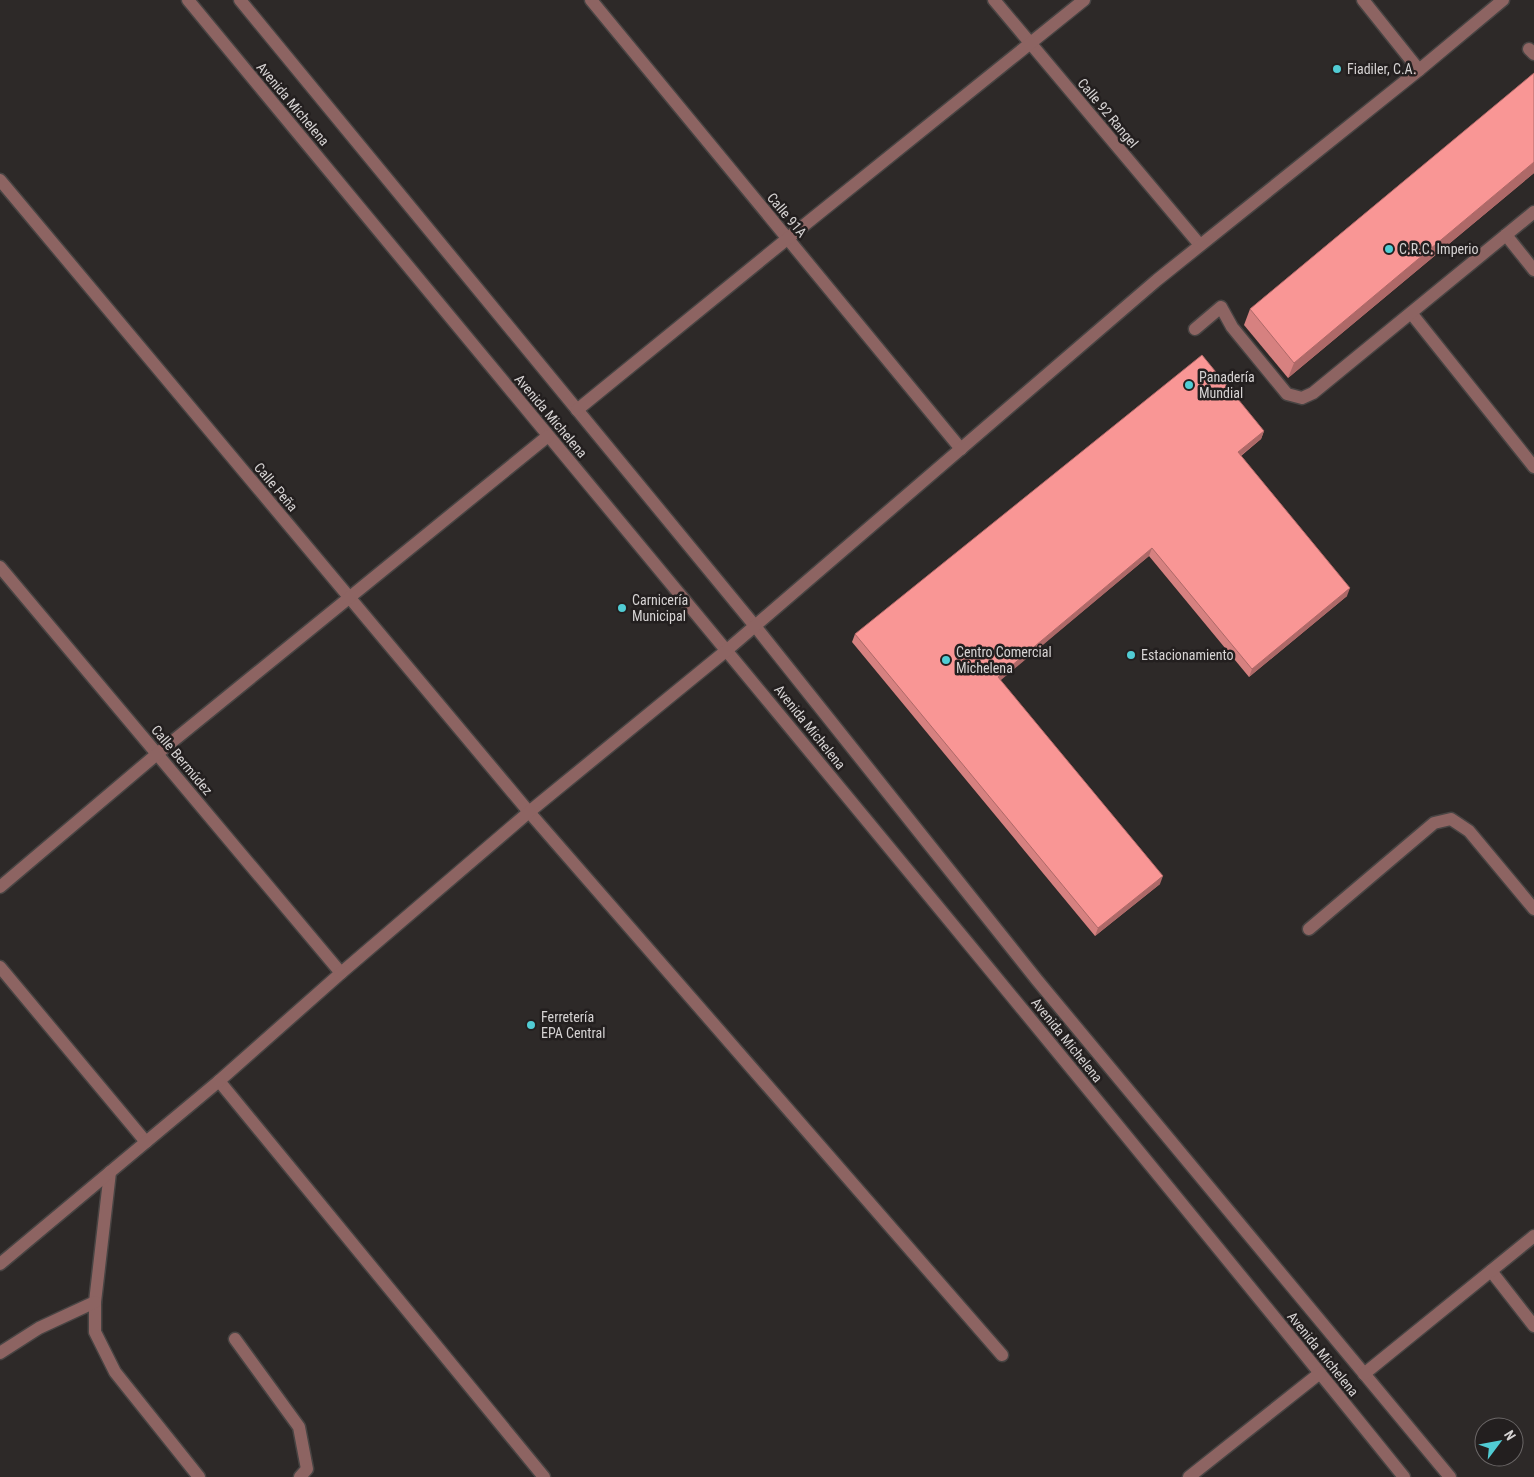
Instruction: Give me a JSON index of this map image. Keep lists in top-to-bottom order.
{
  "streets": {
    "street": [
      "Avenida Michelena",
      "Calle 92 Rangel",
      "Calle 91A",
      "Calle Peña",
      "Calle Bermúdez"
    ]
  },
  "places": [
    "Fiadiler, C.A.",
    "C.R.C. Imperio",
    "Panadería Mundial",
    "Carnicería Municipal",
    "Estacionamiento",
    "Centro Comercial Michelena",
    "Ferretería EPA Central"
  ],
  "north": "top right"
}
